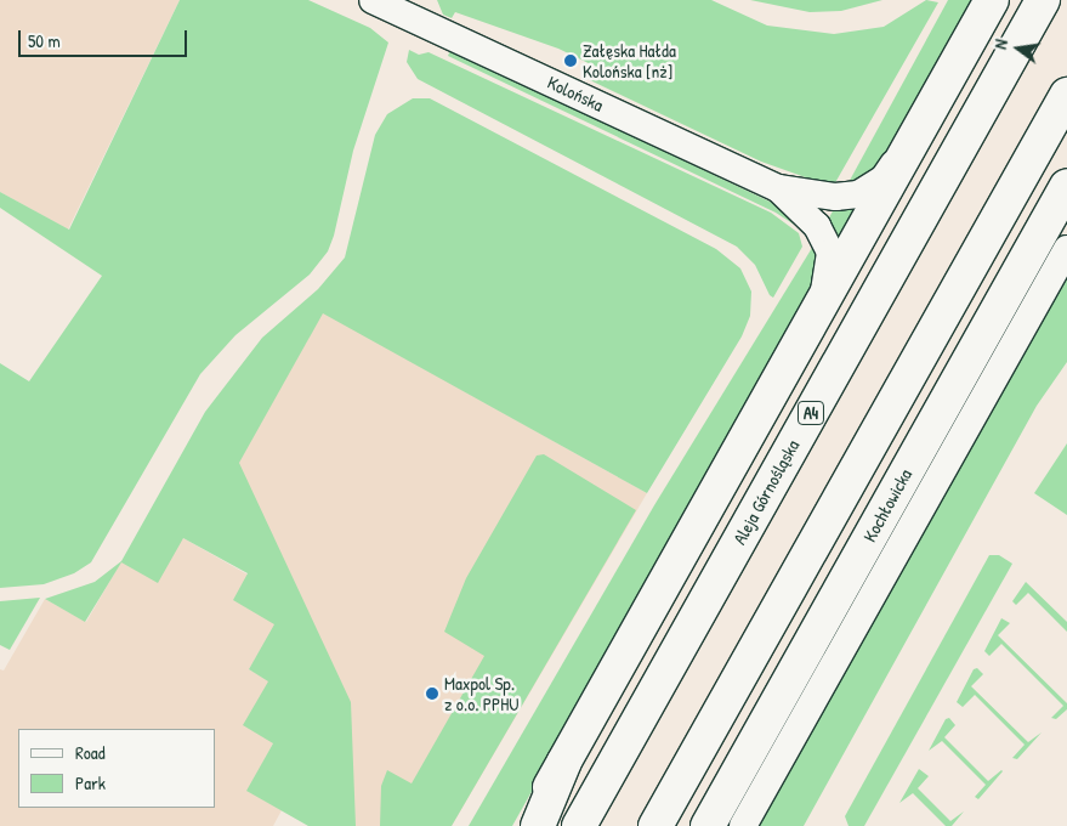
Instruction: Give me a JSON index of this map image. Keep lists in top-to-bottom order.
{
  "streets": {
    "main road": ["A4", "Aleja Górnośląska", "Kochłowicka"],
    "street": ["Kolońska"]
  },
  "places": ["Załęska Hałda Kolońska [nż]", "Maxpol Sp. z o.o. PPHU"],
  "legend": ["Road", "Park"],
  "scale_bar": "50 m",
  "north": "left"
}
